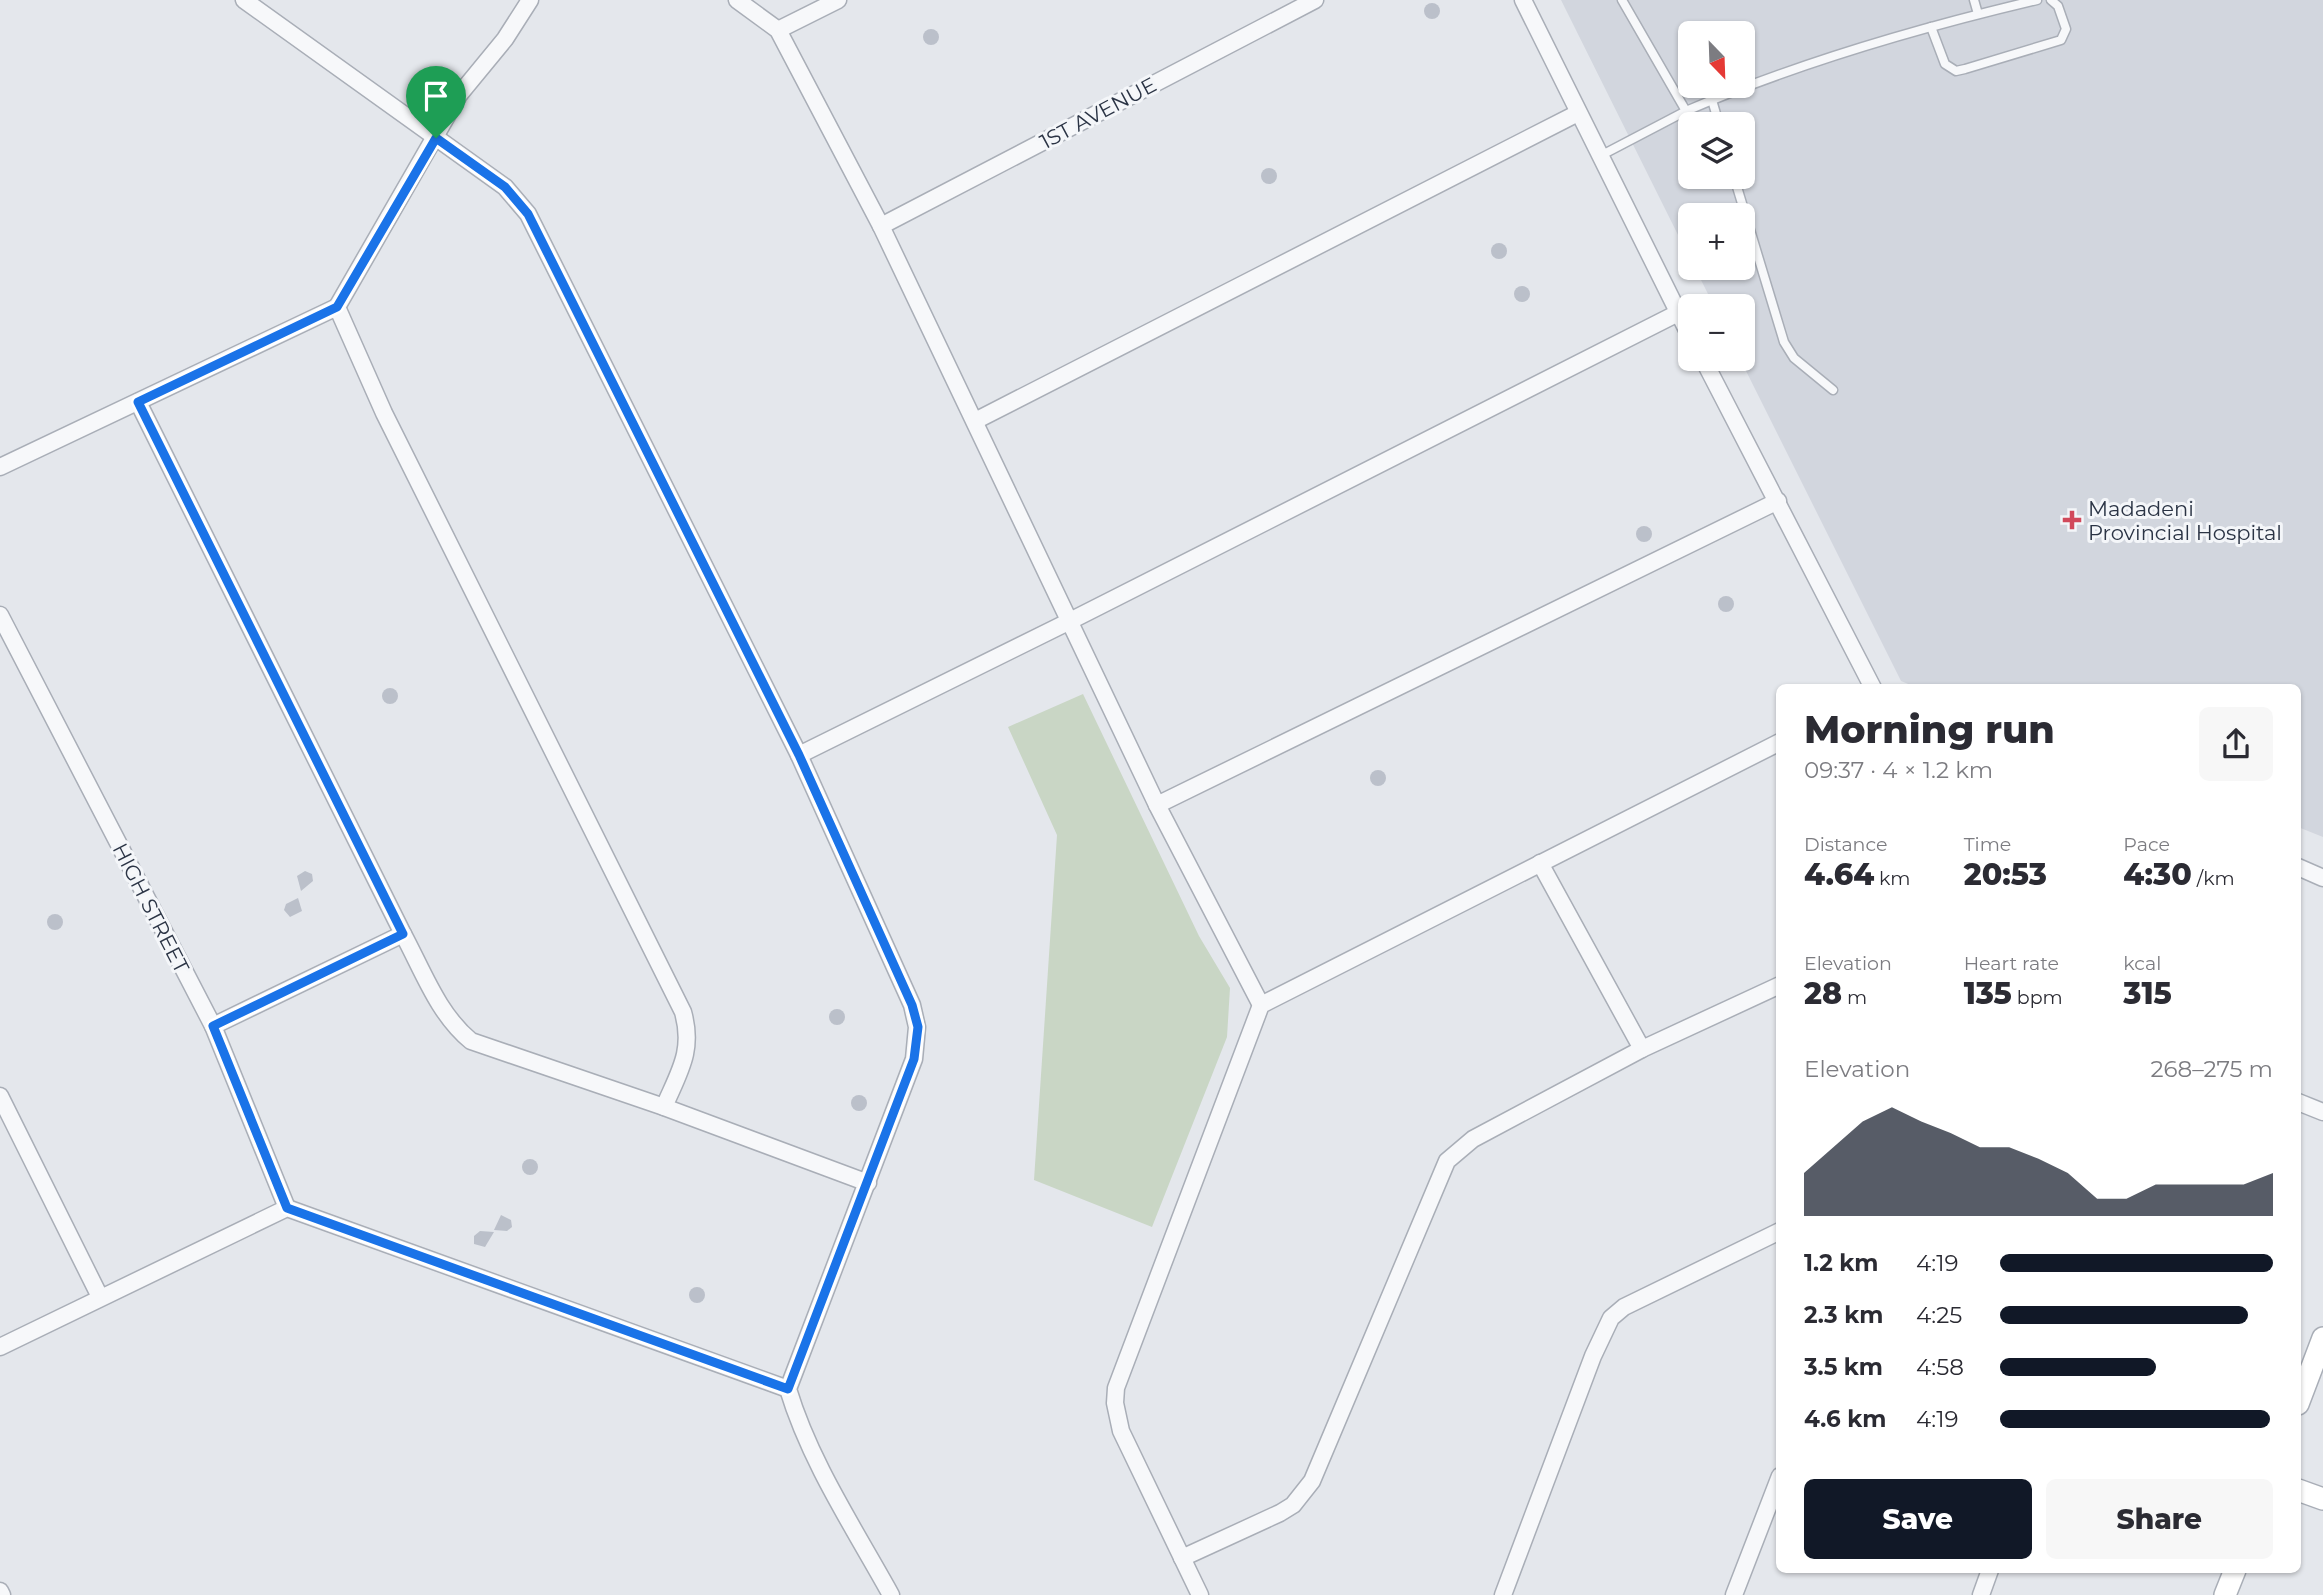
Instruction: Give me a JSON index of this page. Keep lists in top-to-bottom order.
{
  "streets": {
    "street": ["1ST AVENUE", "HIGH STREET"]
  },
  "places": {
    "health": ["Madadeni Provincial Hospital"]
  },
  "north": "bottom right",
  "page": {
    "map_buttons": ["+", "−"],
    "heading": ["Morning run", "09:37 · 4 × 1.2 km"],
    "stats": [
      ["Distance", "4.64 km"],
      ["Time", "20:53"],
      ["Pace", "4:30 /km"],
      ["Elevation", "28 m"],
      ["Heart rate", "135 bpm"],
      ["kcal", "315"]
    ],
    "chart": ["Elevation", "268–275 m"],
    "list": [
      {
        "name": "1.2 km",
        "note": "4:19"
      },
      {
        "name": "2.3 km",
        "note": "4:25"
      },
      {
        "name": "3.5 km",
        "note": "4:58"
      },
      {
        "name": "4.6 km",
        "note": "4:19"
      }
    ],
    "buttons": ["Save", "Share"]
  }
}
